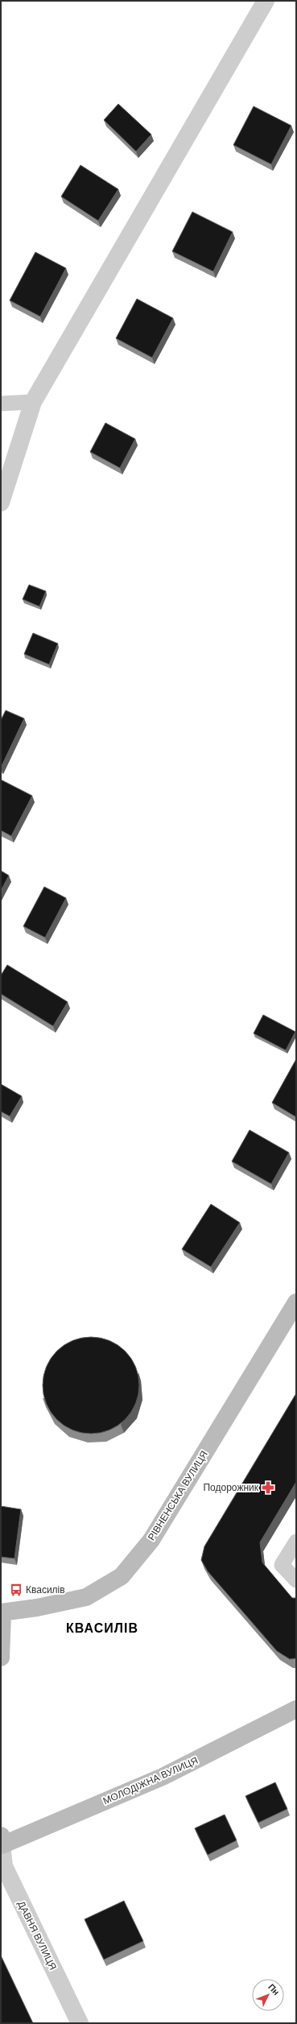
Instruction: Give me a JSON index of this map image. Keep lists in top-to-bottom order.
{
  "streets": {
    "main road": ["РІВНЕНСЬКА ВУЛИЦЯ", "МОЛОДІЖНА ВУЛИЦЯ"],
    "street": ["ДАВНЯ ВУЛИЦЯ"]
  },
  "crossings": [
    ["МОЛОДІЖНА ВУЛИЦЯ", "ДАВНЯ ВУЛИЦЯ"]
  ],
  "districts": ["КВАСИЛІВ"],
  "places": {
    "pharmacy": ["Подорожник"],
    "bus stop": ["Квасилів"]
  },
  "north": "top right"
}
